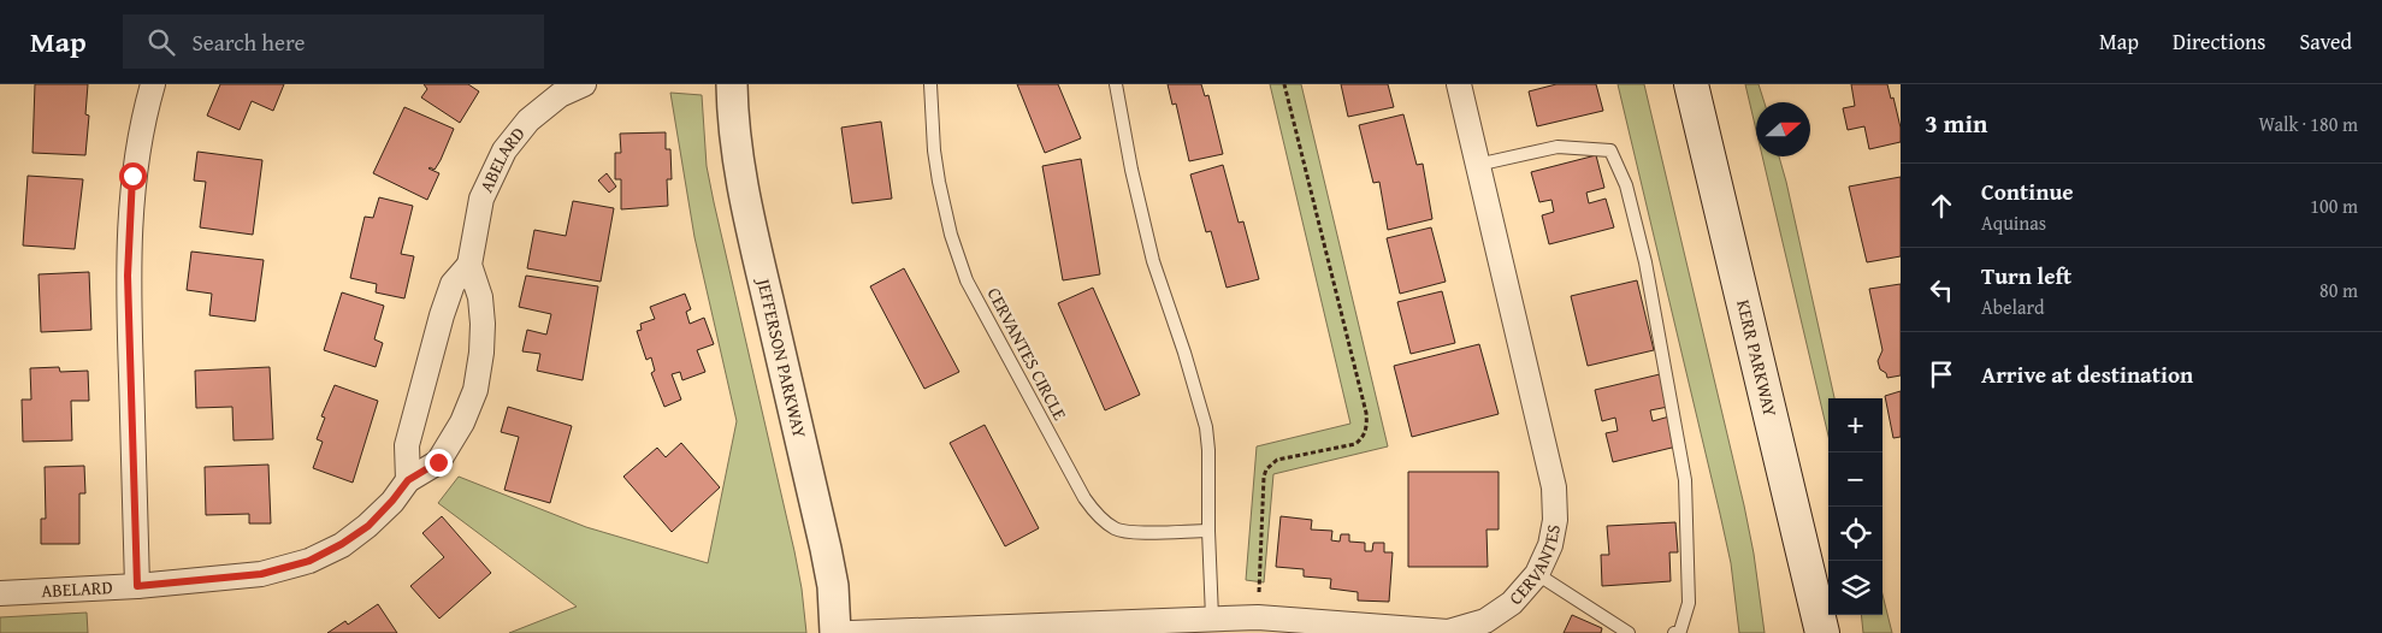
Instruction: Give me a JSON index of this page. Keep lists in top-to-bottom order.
{
  "streets": {
    "main road": ["KERR PARKWAY"],
    "street": ["ABELARD", "JEFFERSON PARKWAY", "CERVANTES"],
    "lane": ["CERVANTES CIRCLE"]
  },
  "north": "right",
  "page": {
    "header": "Map",
    "search": "Search here",
    "nav": ["Map", "Directions", "Saved"],
    "heading": ["3 min", "Walk · 180 m"],
    "list": [
      ["Continue", "Aquinas", "100 m"],
      ["Turn left", "Abelard", "80 m"],
      "Arrive at destination"
    ],
    "map_buttons": ["+", "−"]
  }
}
